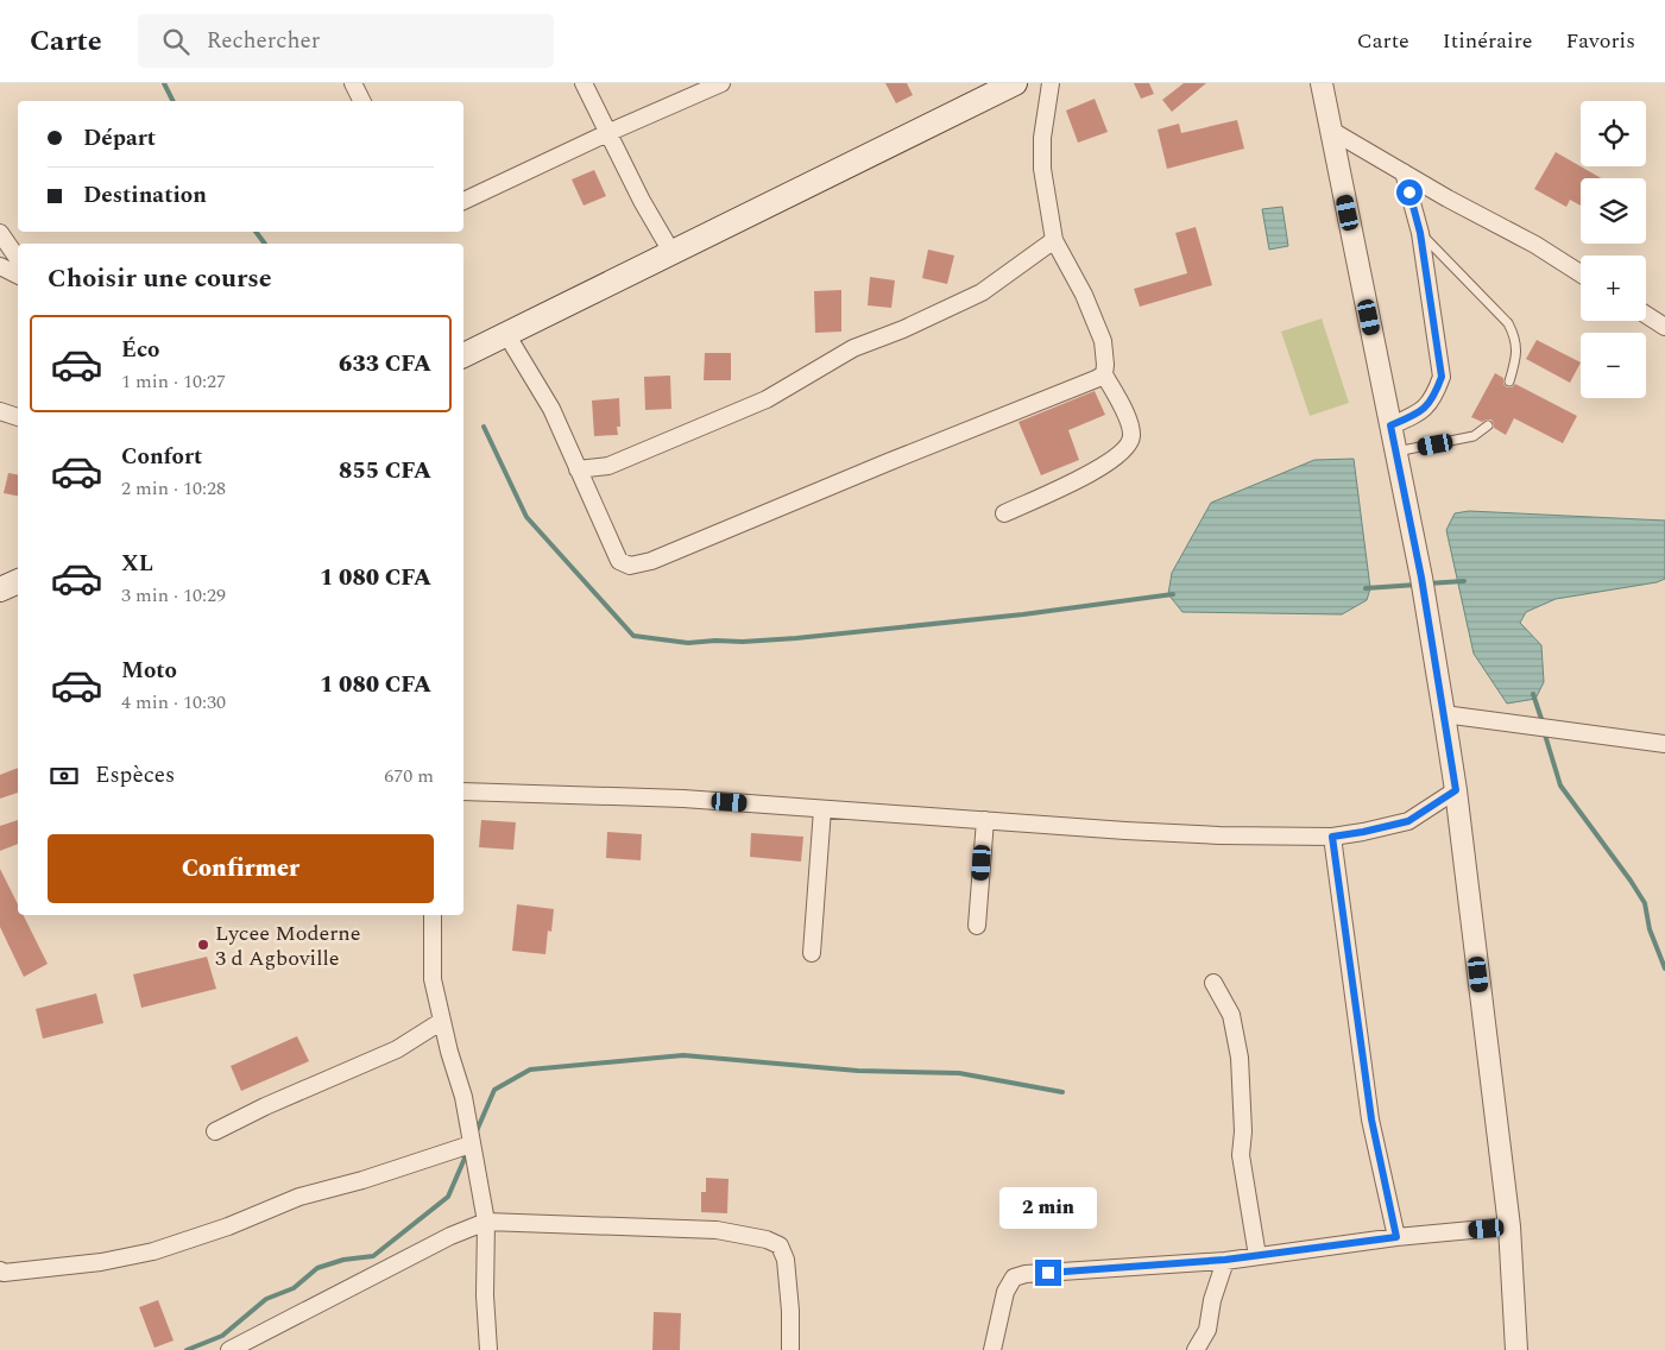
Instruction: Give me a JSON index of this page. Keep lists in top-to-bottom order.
{
  "places": ["Lycee Moderne 3 d Agboville"],
  "page": {
    "header": "Carte",
    "search": "Rechercher",
    "nav": ["Carte", "Itinéraire", "Favoris"],
    "map_buttons": ["+", "−"],
    "banner": ["Départ", "Destination"],
    "heading": "Choisir une course",
    "list": [
      {
        "name": "Éco",
        "note": "1 min · 10:27",
        "value": "633 CFA"
      },
      {
        "name": "Confort",
        "note": "2 min · 10:28",
        "value": "855 CFA"
      },
      {
        "name": "XL",
        "note": "3 min · 10:29",
        "value": "1 080 CFA"
      },
      {
        "name": "Moto",
        "note": "4 min · 10:30",
        "value": "1 080 CFA"
      }
    ],
    "pay": ["Espèces", "670 m"],
    "buttons": "Confirmer",
    "bubble": "2 min"
  }
}
